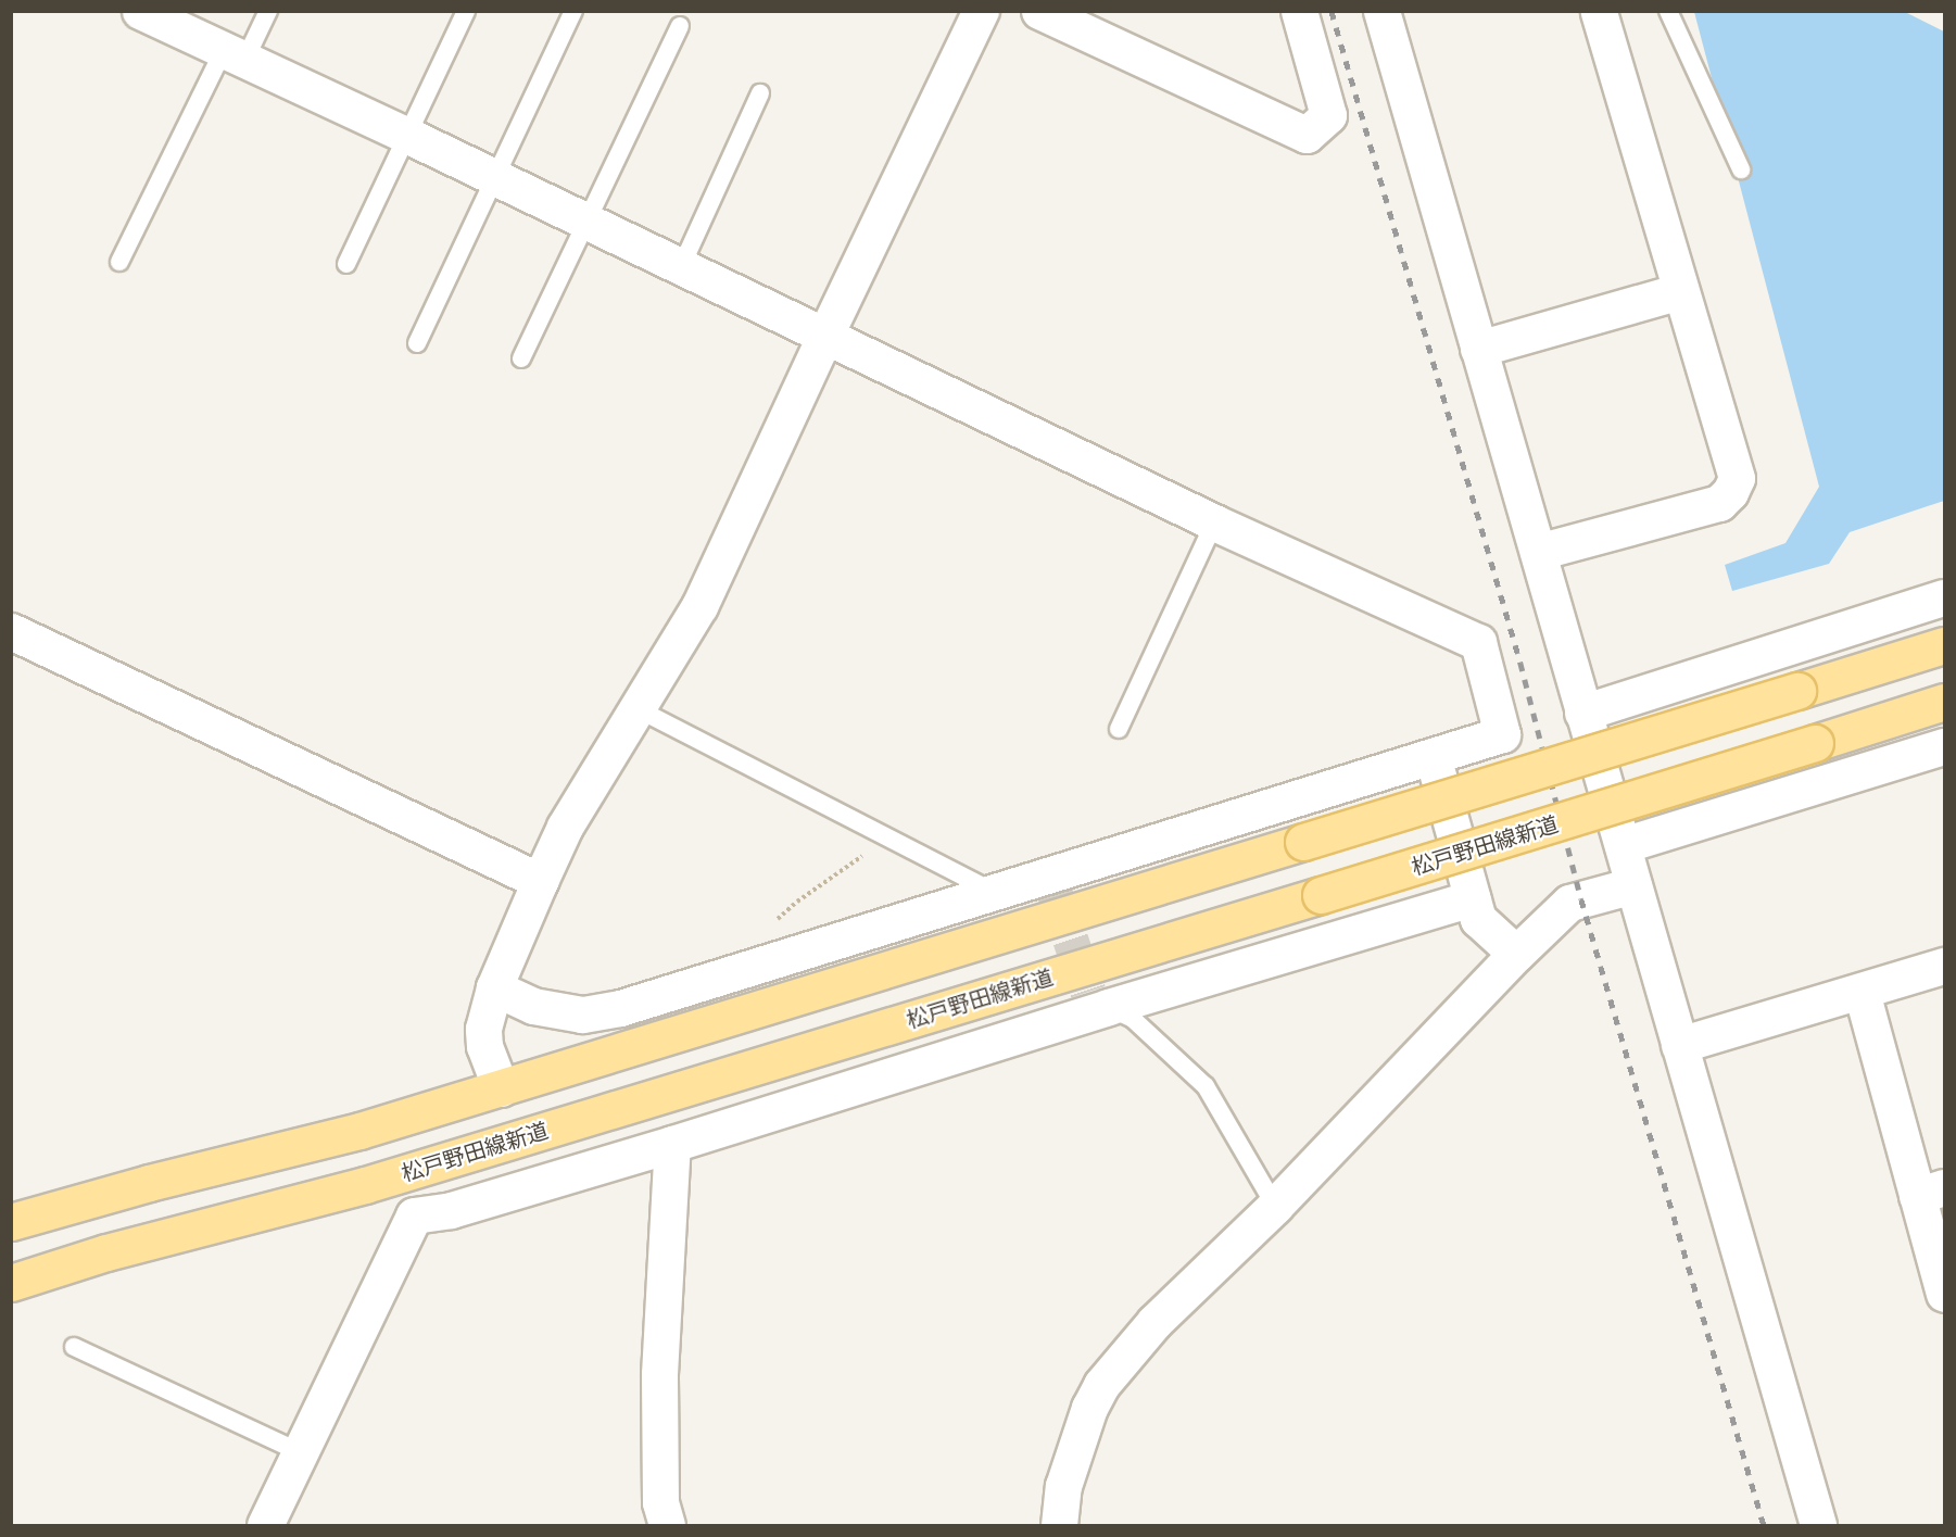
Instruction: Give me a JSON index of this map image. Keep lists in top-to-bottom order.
{
  "streets": {
    "main road": ["松戸野田線新道"]
  }
}
